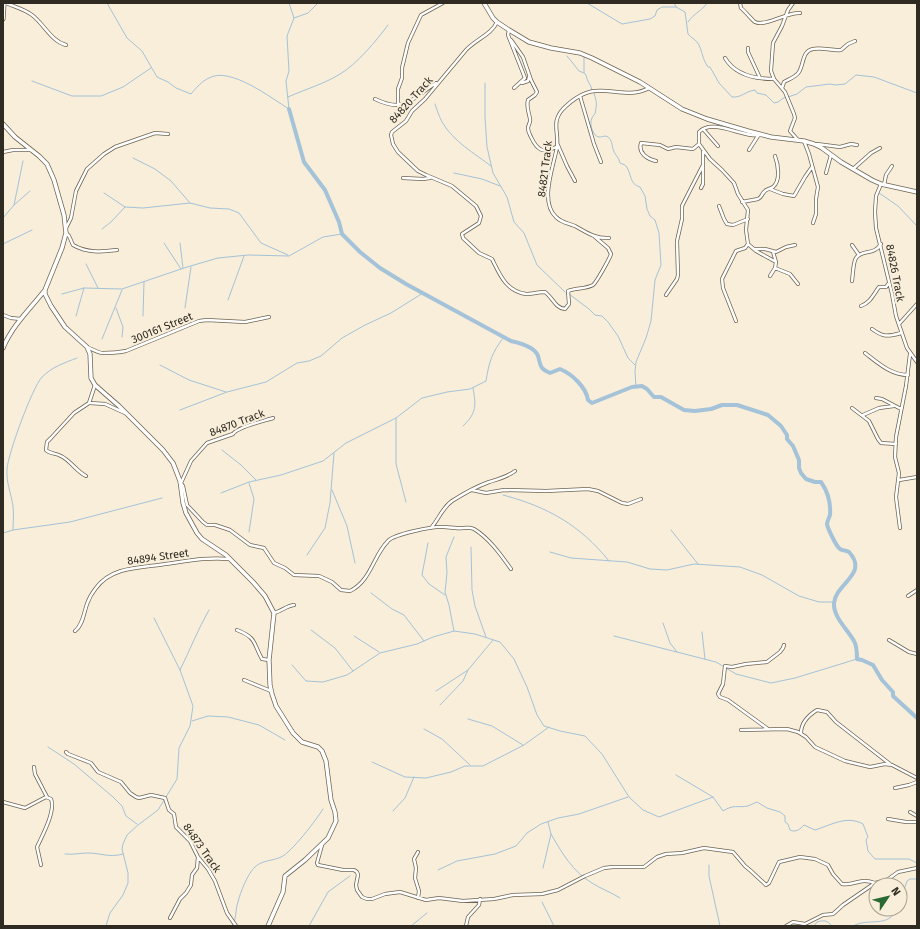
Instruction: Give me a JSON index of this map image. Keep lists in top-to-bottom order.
{
  "streets": {
    "street": [
      "84820 Track",
      "84821 Track",
      "84826 Track",
      "300161 Street",
      "84870 Track",
      "84894 Street",
      "84873 Track"
    ]
  },
  "crossings": [
    ["84820 Track", "84821 Track"]
  ],
  "north": "top right"
}
